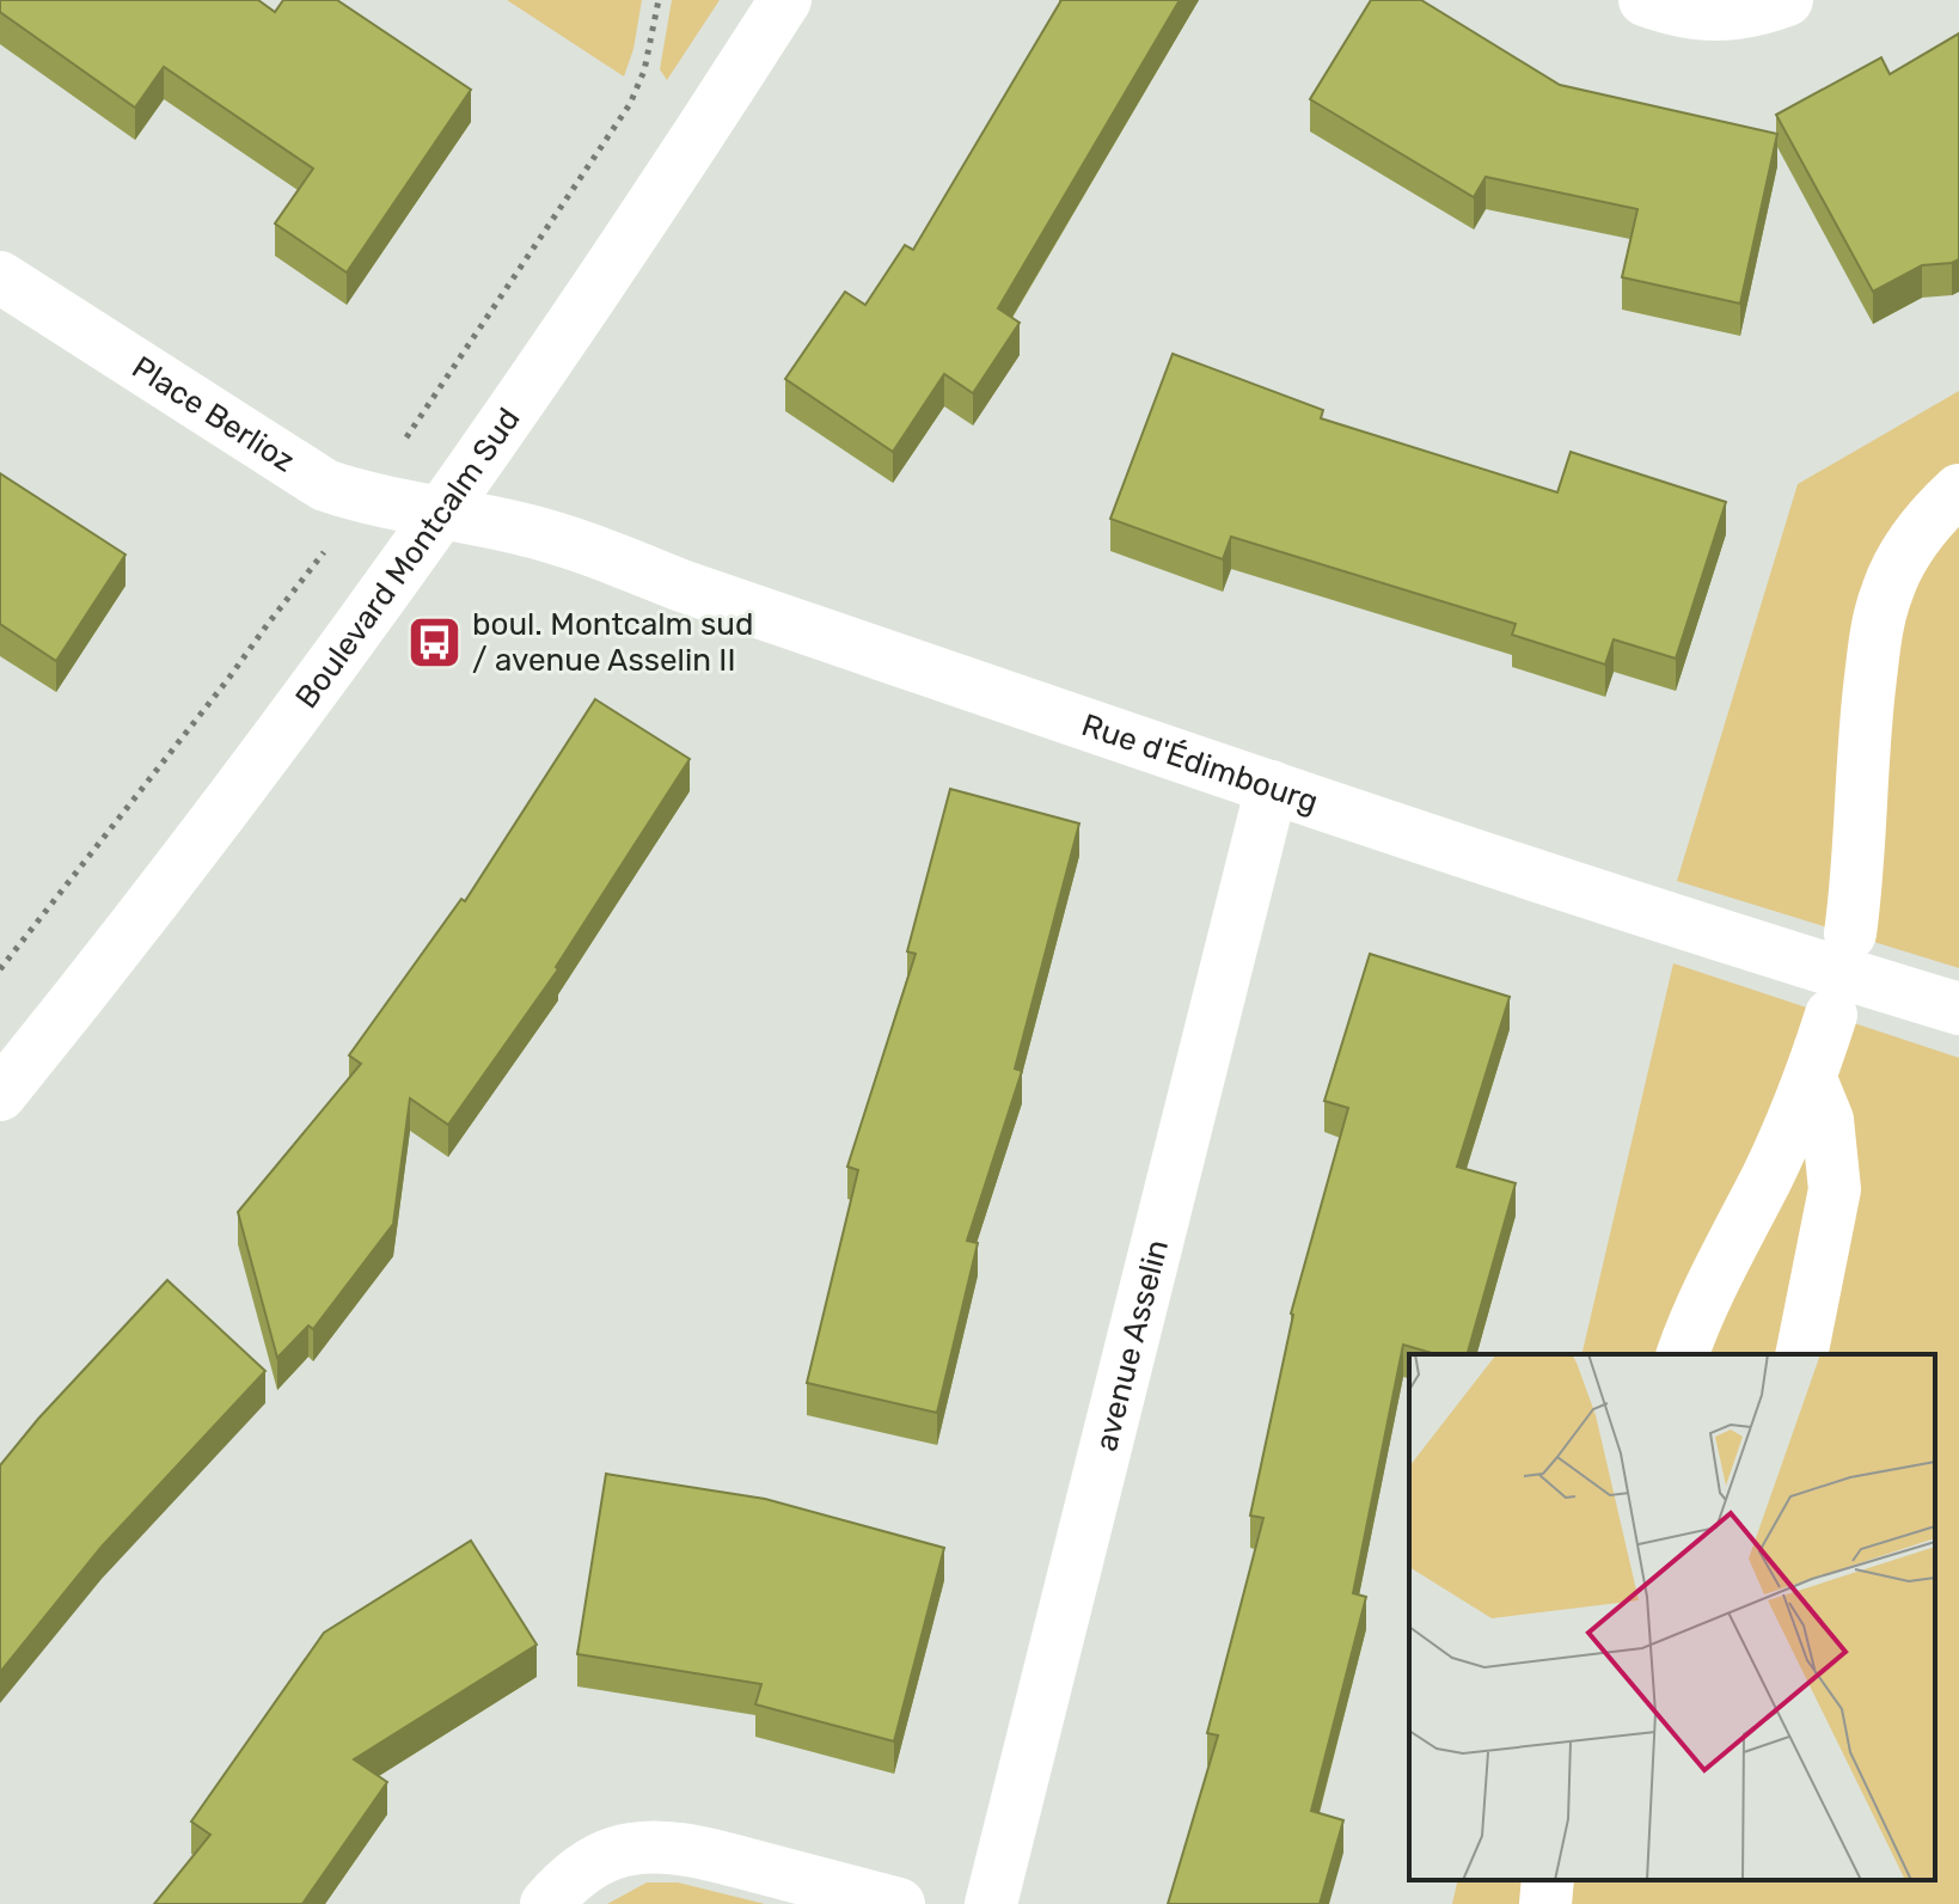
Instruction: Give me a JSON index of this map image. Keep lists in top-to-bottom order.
{
  "streets": {
    "street": [
      "Place Berlioz",
      "Boulevard Montcalm Sud",
      "Rue d'Édimbourg",
      "avenue Asselin"
    ]
  },
  "crossings": [
    ["Place Berlioz", "Boulevard Montcalm Sud"],
    ["Place Berlioz", "Rue d'Édimbourg"],
    ["Boulevard Montcalm Sud", "Rue d'Édimbourg"],
    ["Rue d'Édimbourg", "avenue Asselin"]
  ],
  "places": {
    "bus stop": ["boul. Montcalm sud / avenue Asselin II"]
  }
}
